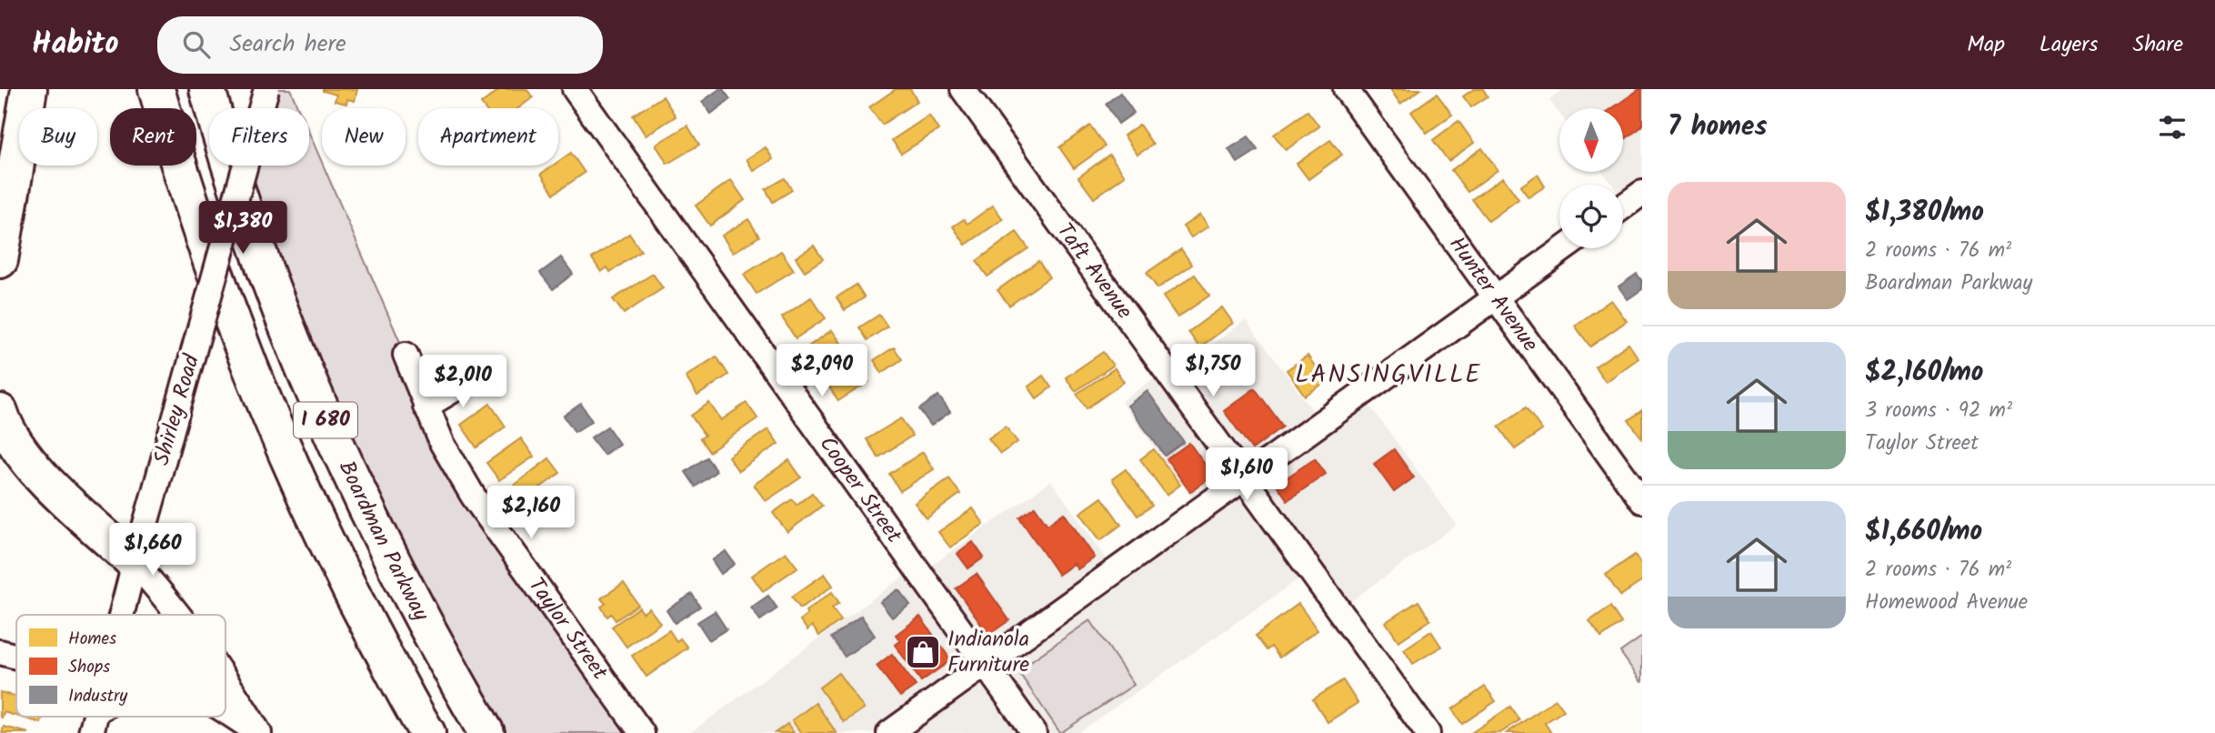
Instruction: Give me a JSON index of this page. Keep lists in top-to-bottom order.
{
  "streets": {
    "highway": ["I 680", "Boardman Parkway"],
    "street": [
      "Taft Avenue",
      "Hunter Avenue",
      "Shirley Road",
      "Cooper Street",
      "Taylor Street"
    ]
  },
  "districts": ["LANSINGVILLE"],
  "places": {
    "shop": ["Indianola Furniture"]
  },
  "legend": ["Homes", "Shops", "Industry"],
  "north": "bottom",
  "page": {
    "header": "Habito",
    "search": "Search here",
    "nav": ["Map", "Layers", "Share"],
    "heading": "7 homes",
    "chip": [
      "Buy",
      "Rent",
      "Filters",
      "New",
      "Apartment"
    ],
    "list": [
      {
        "name": "$1,380/mo",
        "note": "2 rooms · 76 m² · Boardman Parkway"
      },
      {
        "name": "$2,160/mo",
        "note": "3 rooms · 92 m² · Taylor Street"
      },
      {
        "name": "$1,660/mo",
        "note": "2 rooms · 76 m² · Homewood Avenue"
      }
    ],
    "price": [
      "$1,380",
      "$2,090",
      "$1,750",
      "$2,010",
      "$1,610",
      "$2,160",
      "$1,660"
    ]
  }
}
